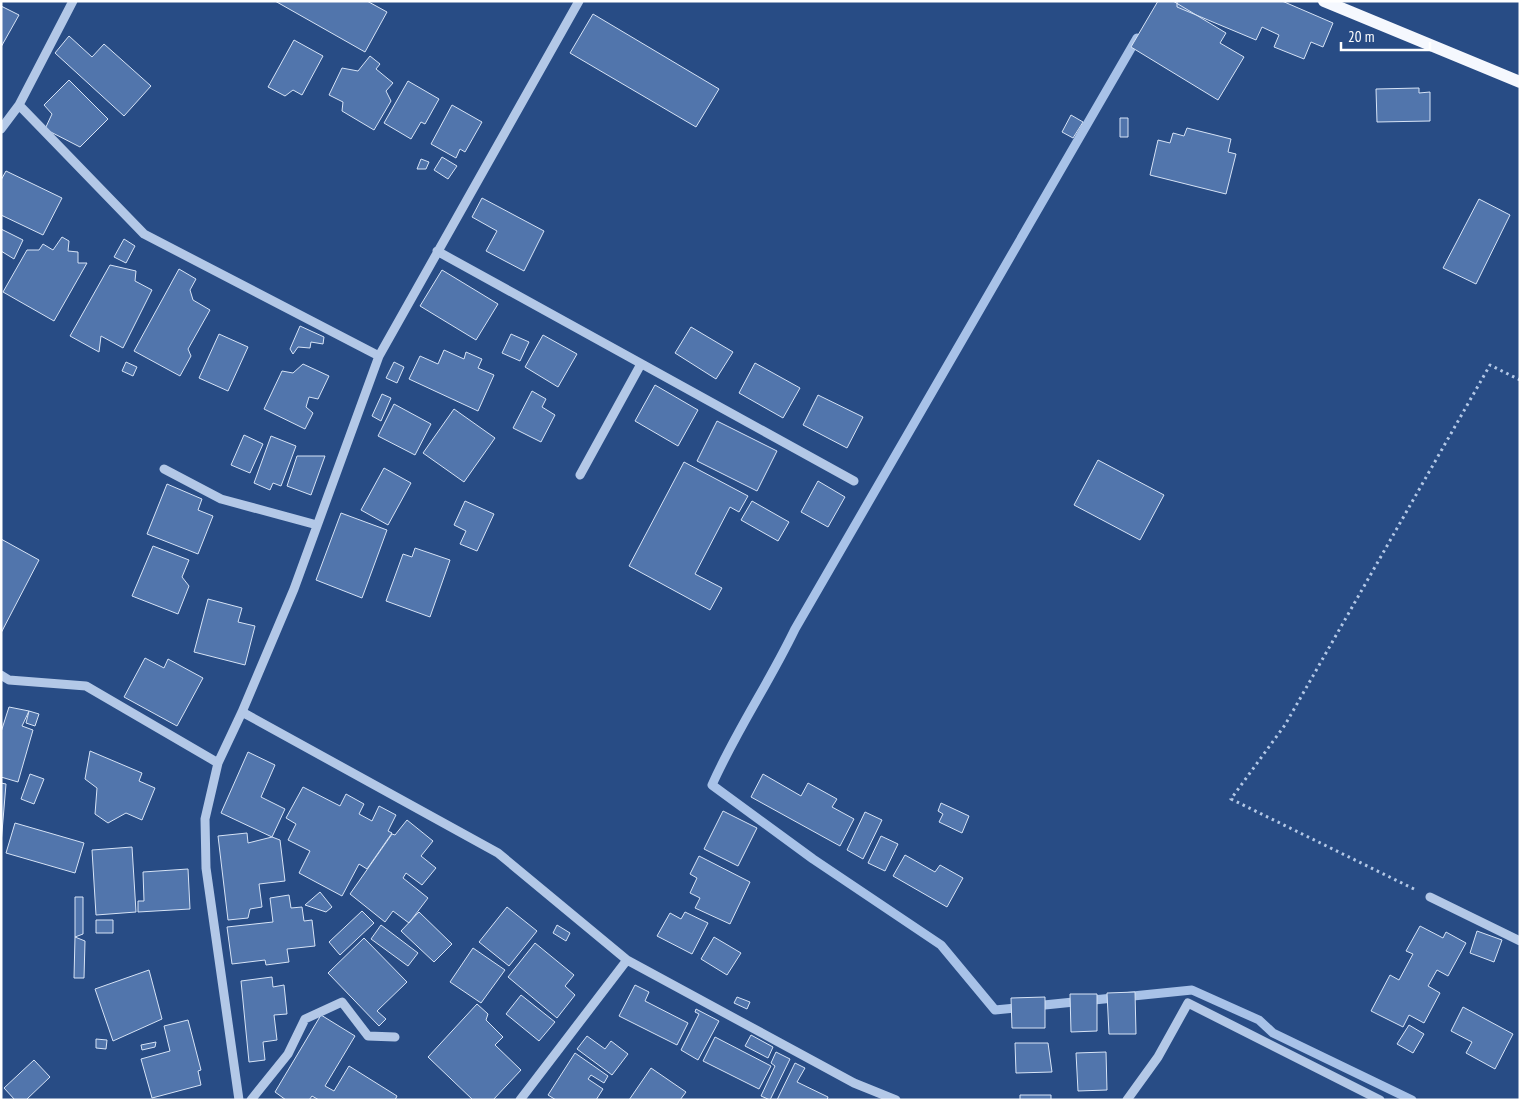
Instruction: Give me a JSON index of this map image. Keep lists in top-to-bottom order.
{
  "scale_bar": "20 m"
}
